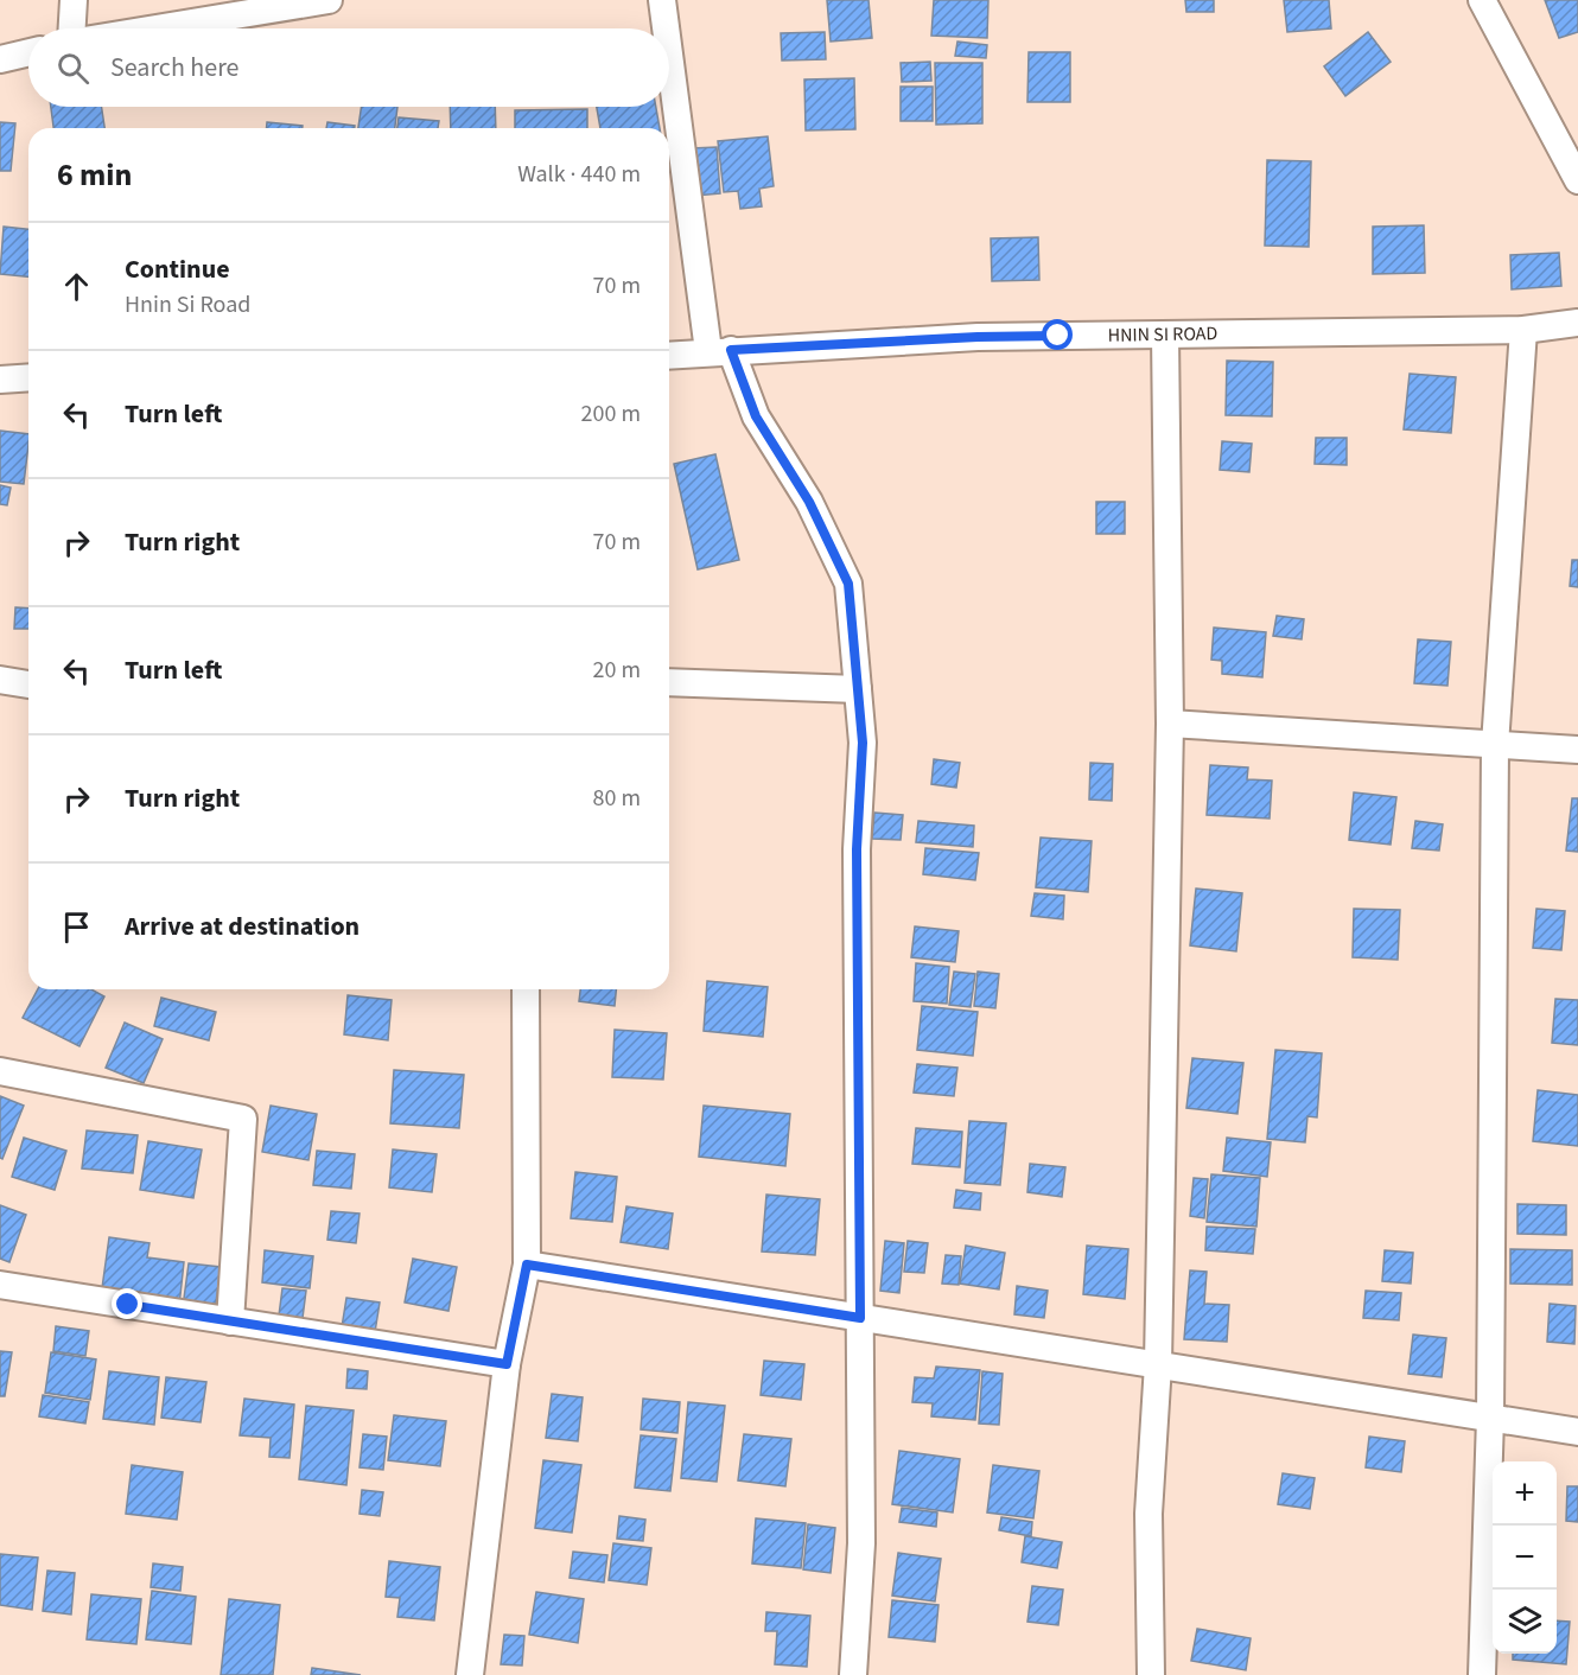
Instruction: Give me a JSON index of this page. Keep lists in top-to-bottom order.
{
  "streets": {
    "street": ["HNIN SI ROAD"]
  },
  "page": {
    "search": "Search here",
    "heading": ["6 min", "Walk · 440 m"],
    "list": [
      ["Continue", "Hnin Si Road", "70 m"],
      ["Turn left", "200 m"],
      ["Turn right", "70 m"],
      ["Turn left", "20 m"],
      ["Turn right", "80 m"],
      "Arrive at destination"
    ],
    "map_buttons": ["+", "−"]
  }
}
